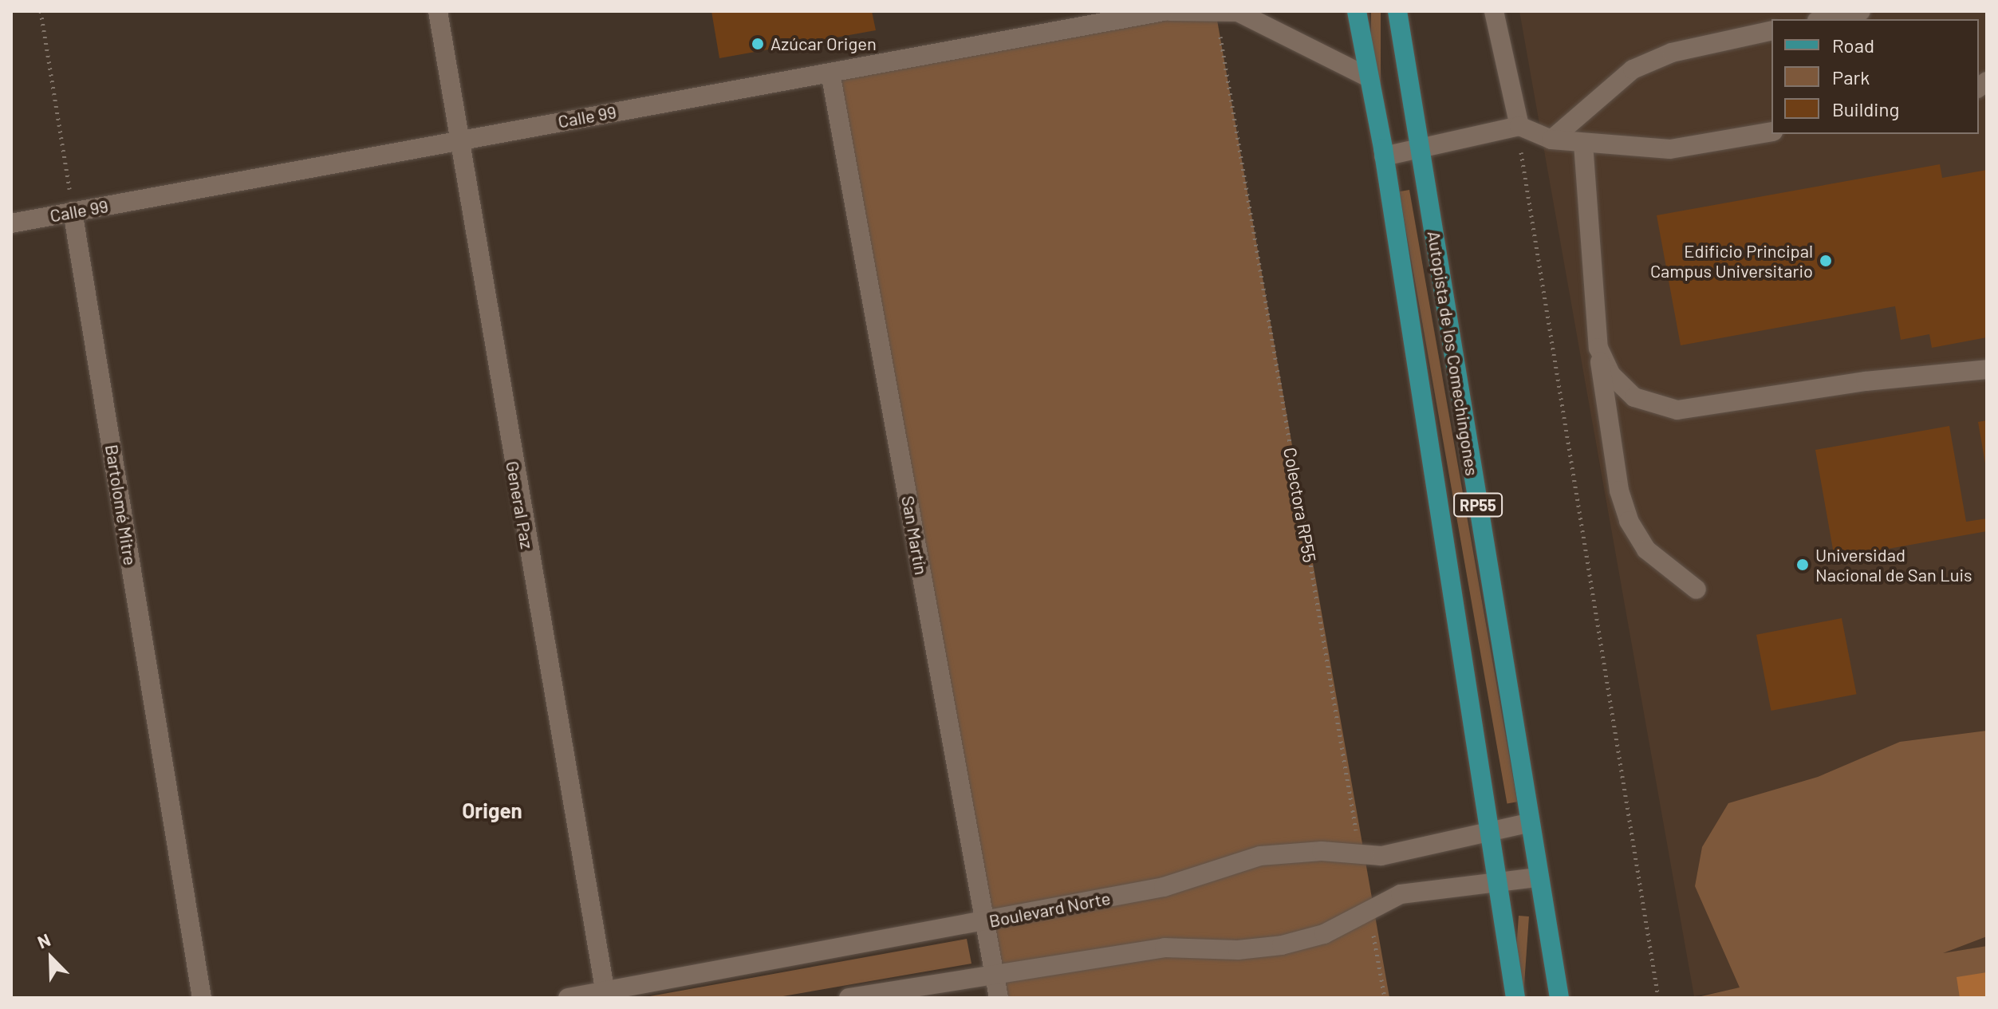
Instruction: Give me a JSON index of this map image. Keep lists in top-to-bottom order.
{
  "streets": {
    "main road": ["Autopista de los Comechingones", "RP55"],
    "street": [
      "Calle 99",
      "Bartolomé Mitre",
      "General Paz",
      "San Martín",
      "Boulevard Norte"
    ],
    "path": ["Colectora RP55"]
  },
  "crossings": [
    ["Calle 99", "Bartolomé Mitre"],
    ["Calle 99", "General Paz"],
    ["Calle 99", "San Martín"],
    ["Autopista de los Comechingones", "Boulevard Norte"],
    ["General Paz", "Boulevard Norte"],
    ["RP55", "Boulevard Norte"],
    ["San Martín", "Boulevard Norte"]
  ],
  "districts": ["Origen"],
  "places": ["Azúcar Origen", "Edificio Principal Campus Universitario", "Universidad Nacional de San Luis"],
  "legend": ["Road", "Park", "Building"],
  "north": "top left"
}
